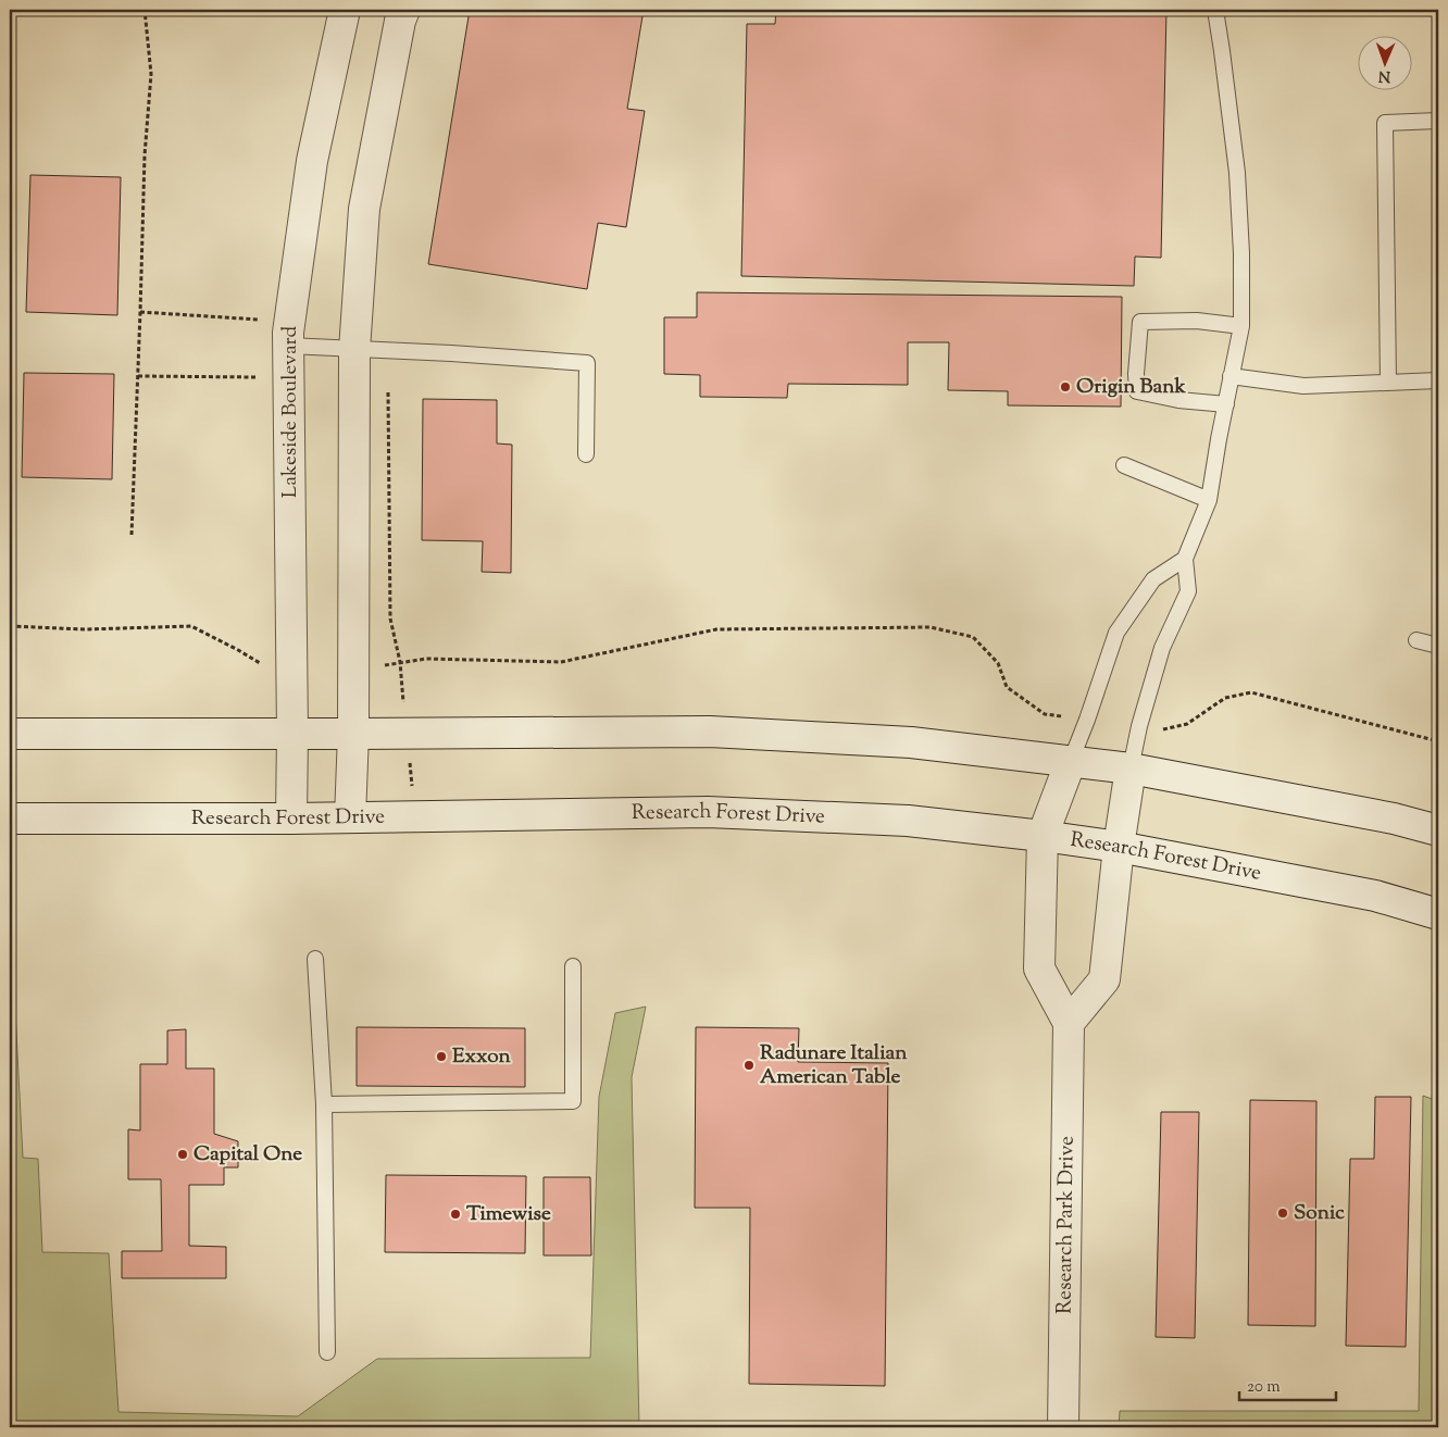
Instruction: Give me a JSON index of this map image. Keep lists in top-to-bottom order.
{
  "streets": {
    "main road": ["Lakeside Boulevard", "Research Forest Drive", "Research Park Drive"]
  },
  "crossings": [
    ["Lakeside Boulevard", "Research Forest Drive"],
    ["Research Forest Drive", "Research Park Drive"]
  ],
  "places": [
    "Origin Bank",
    "Exxon",
    "Radunare Italian American Table",
    "Capital One",
    "Sonic",
    "Timewise"
  ],
  "scale_bar": "20 m",
  "north": "bottom"
}
